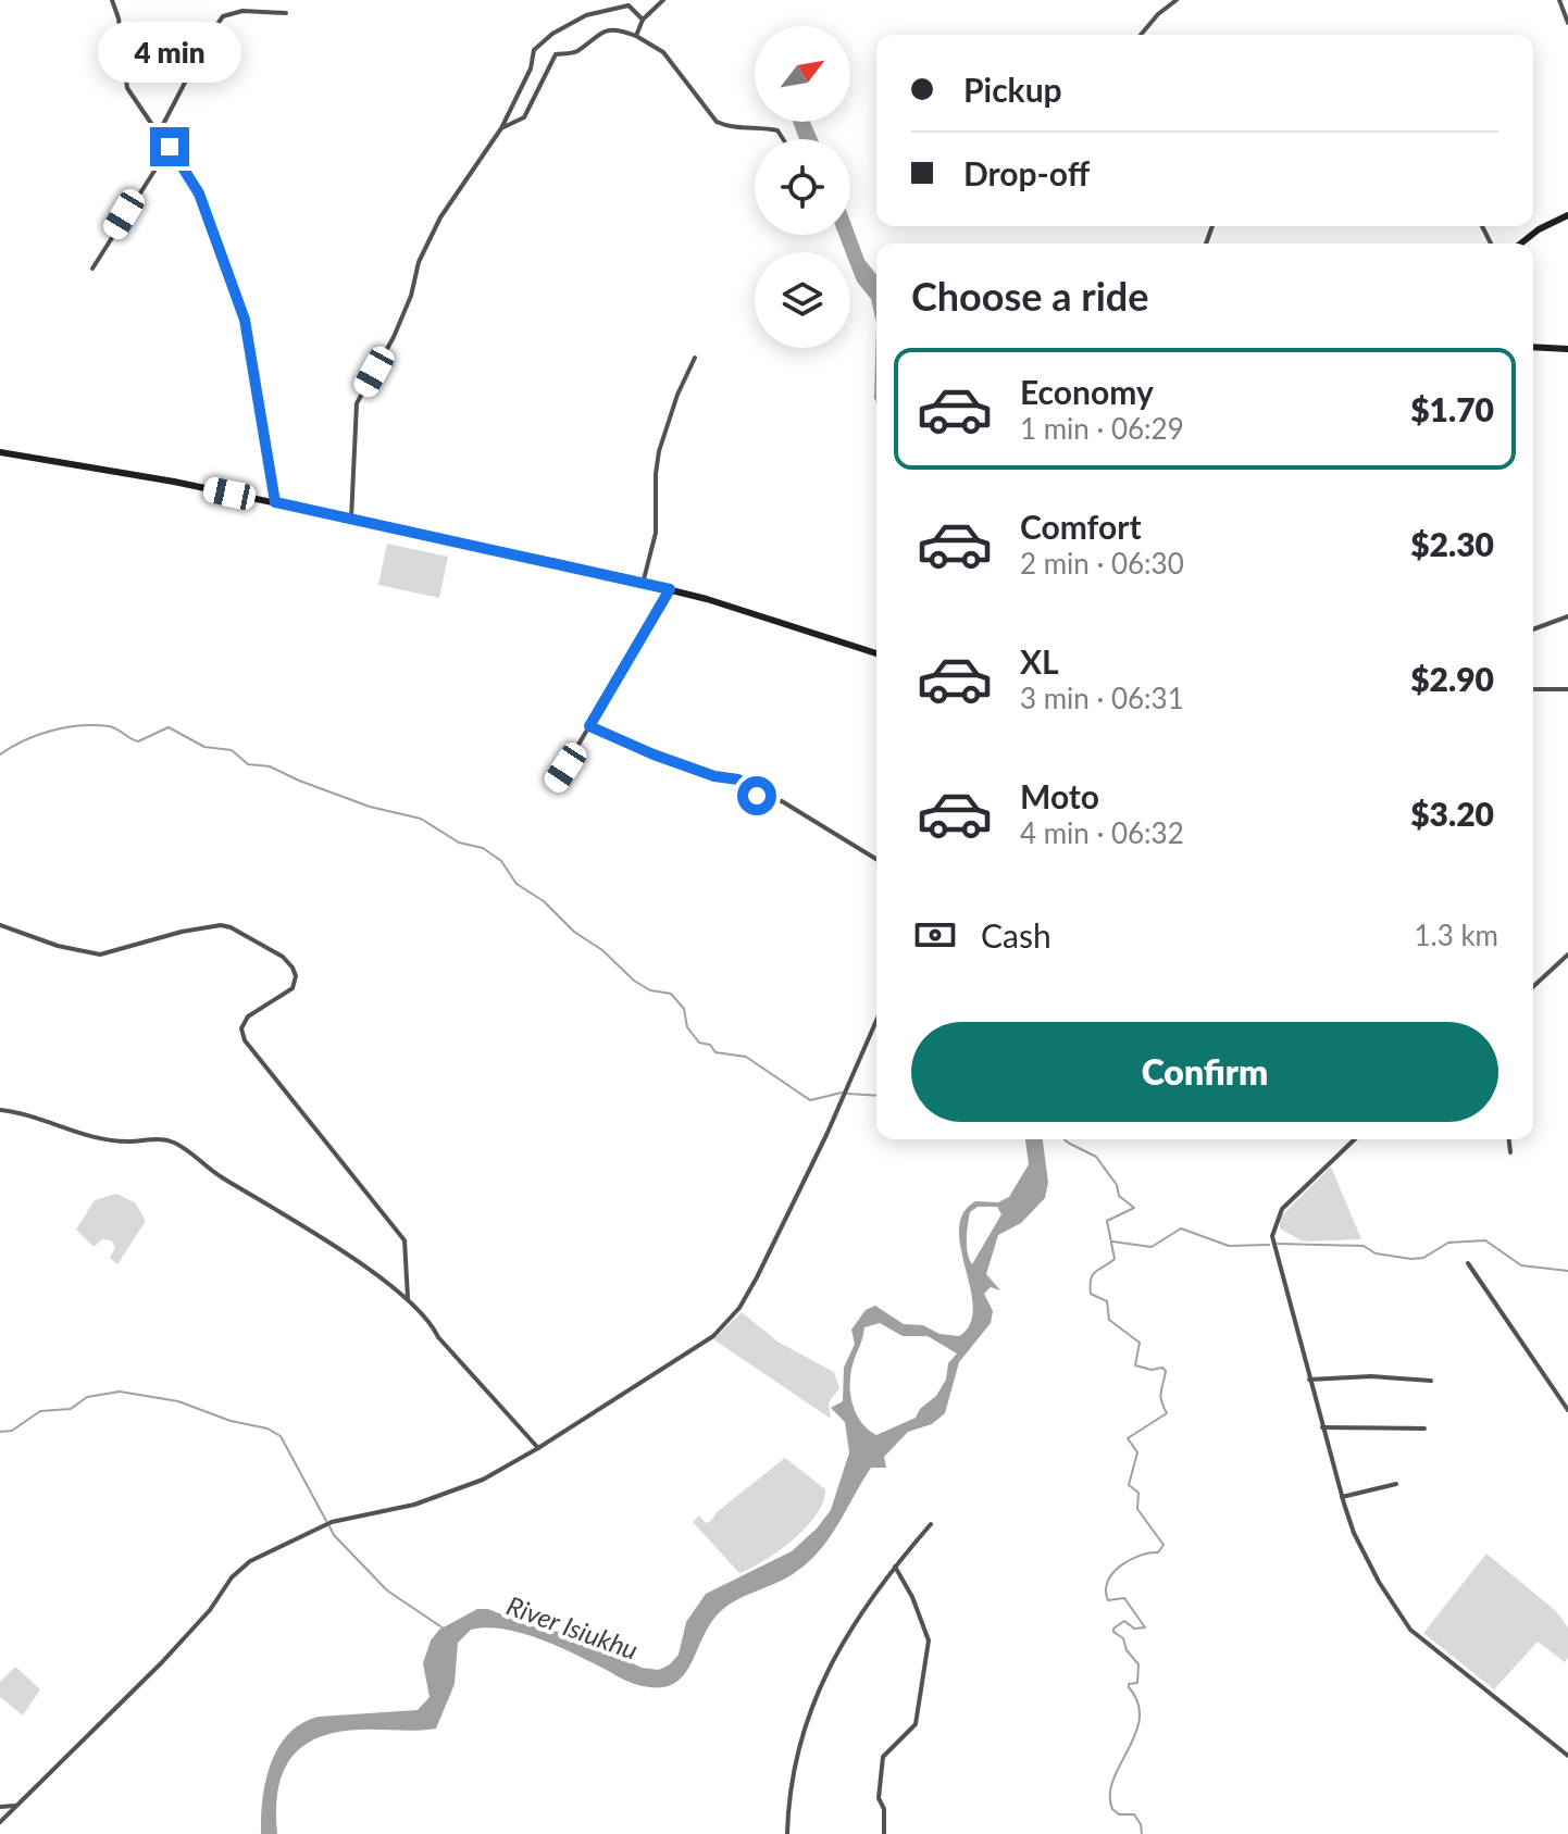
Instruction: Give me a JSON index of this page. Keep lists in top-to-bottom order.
{
  "water": ["River Isiukhu"],
  "north": "top right",
  "page": {
    "bubble": "4 min",
    "banner": ["Pickup", "Drop-off"],
    "heading": "Choose a ride",
    "list": [
      {
        "name": "Economy",
        "note": "1 min · 06:29",
        "value": "$1.70"
      },
      {
        "name": "Comfort",
        "note": "2 min · 06:30",
        "value": "$2.30"
      },
      {
        "name": "XL",
        "note": "3 min · 06:31",
        "value": "$2.90"
      },
      {
        "name": "Moto",
        "note": "4 min · 06:32",
        "value": "$3.20"
      }
    ],
    "pay": ["Cash", "1.3 km"],
    "buttons": "Confirm"
  }
}
